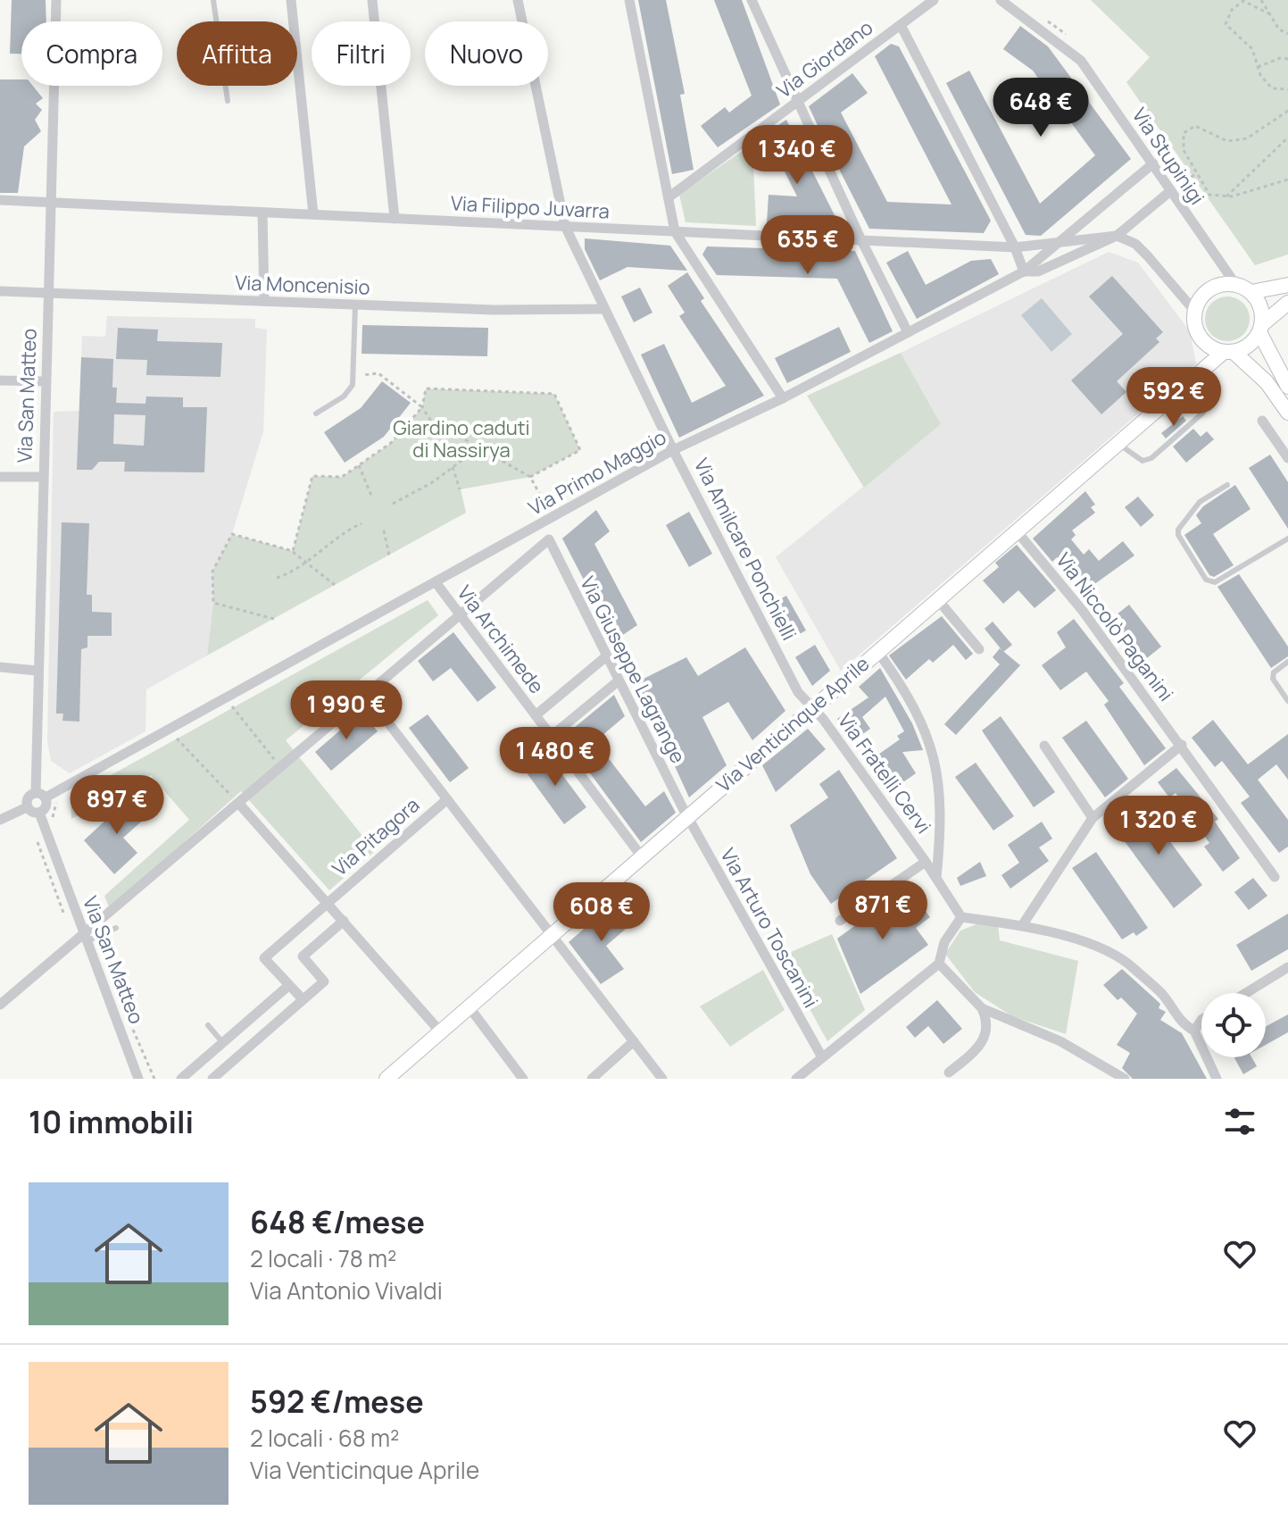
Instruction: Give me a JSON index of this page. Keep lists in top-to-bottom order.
{
  "streets": {
    "street": [
      "Via Giordano",
      "Via Stupinigi",
      "Via Filippo Juvarra",
      "Via Moncenisio",
      "Via San Matteo",
      "Via Primo Maggio",
      "Via Amilcare Ponchielli",
      "Via Niccolò Paganini",
      "Via Archimede",
      "Via Giuseppe Lagrange",
      "Via Venticinque Aprile",
      "Via Fratelli Cervi",
      "Via Pitagora",
      "Via Arturo Toscanini"
    ]
  },
  "crossings": [
    ["Via Stupinigi", "Via Filippo Juvarra"],
    ["Via Stupinigi", "Via Primo Maggio"],
    ["Via Stupinigi", "Via Venticinque Aprile"],
    ["Via Filippo Juvarra", "Via San Matteo"],
    ["Via Filippo Juvarra", "Via Primo Maggio"],
    ["Via Filippo Juvarra", "Via Amilcare Ponchielli"],
    ["Via Moncenisio", "Via San Matteo"],
    ["Via Moncenisio", "Via Amilcare Ponchielli"],
    ["Via San Matteo", "Via Primo Maggio"],
    ["Via Primo Maggio", "Via Amilcare Ponchielli"],
    ["Via Primo Maggio", "Via Archimede"],
    ["Via Amilcare Ponchielli", "Via Venticinque Aprile"],
    ["Via Amilcare Ponchielli", "Via Fratelli Cervi"],
    ["Via Niccolò Paganini", "Via Venticinque Aprile"],
    ["Via Archimede", "Via Giuseppe Lagrange"],
    ["Via Archimede", "Via Venticinque Aprile"],
    ["Via Giuseppe Lagrange", "Via Venticinque Aprile"],
    ["Via Giuseppe Lagrange", "Via Arturo Toscanini"],
    ["Via Venticinque Aprile", "Via Fratelli Cervi"],
    ["Via Venticinque Aprile", "Via Pitagora"],
    ["Via Venticinque Aprile", "Via Arturo Toscanini"]
  ],
  "parks": ["Giardino caduti di Nassirya"],
  "page": {
    "chip": [
      "Compra",
      "Affitta",
      "Filtri",
      "Nuovo"
    ],
    "price": [
      "648 €",
      "1 340 €",
      "635 €",
      "592 €",
      "1 990 €",
      "1 480 €",
      "897 €",
      "1 320 €",
      "871 €",
      "608 €"
    ],
    "heading": "10 immobili",
    "list": [
      {
        "name": "648 €/mese",
        "note": "2 locali · 78 m² · Via Antonio Vivaldi"
      },
      {
        "name": "592 €/mese",
        "note": "2 locali · 68 m² · Via Venticinque Aprile"
      }
    ]
  }
}
